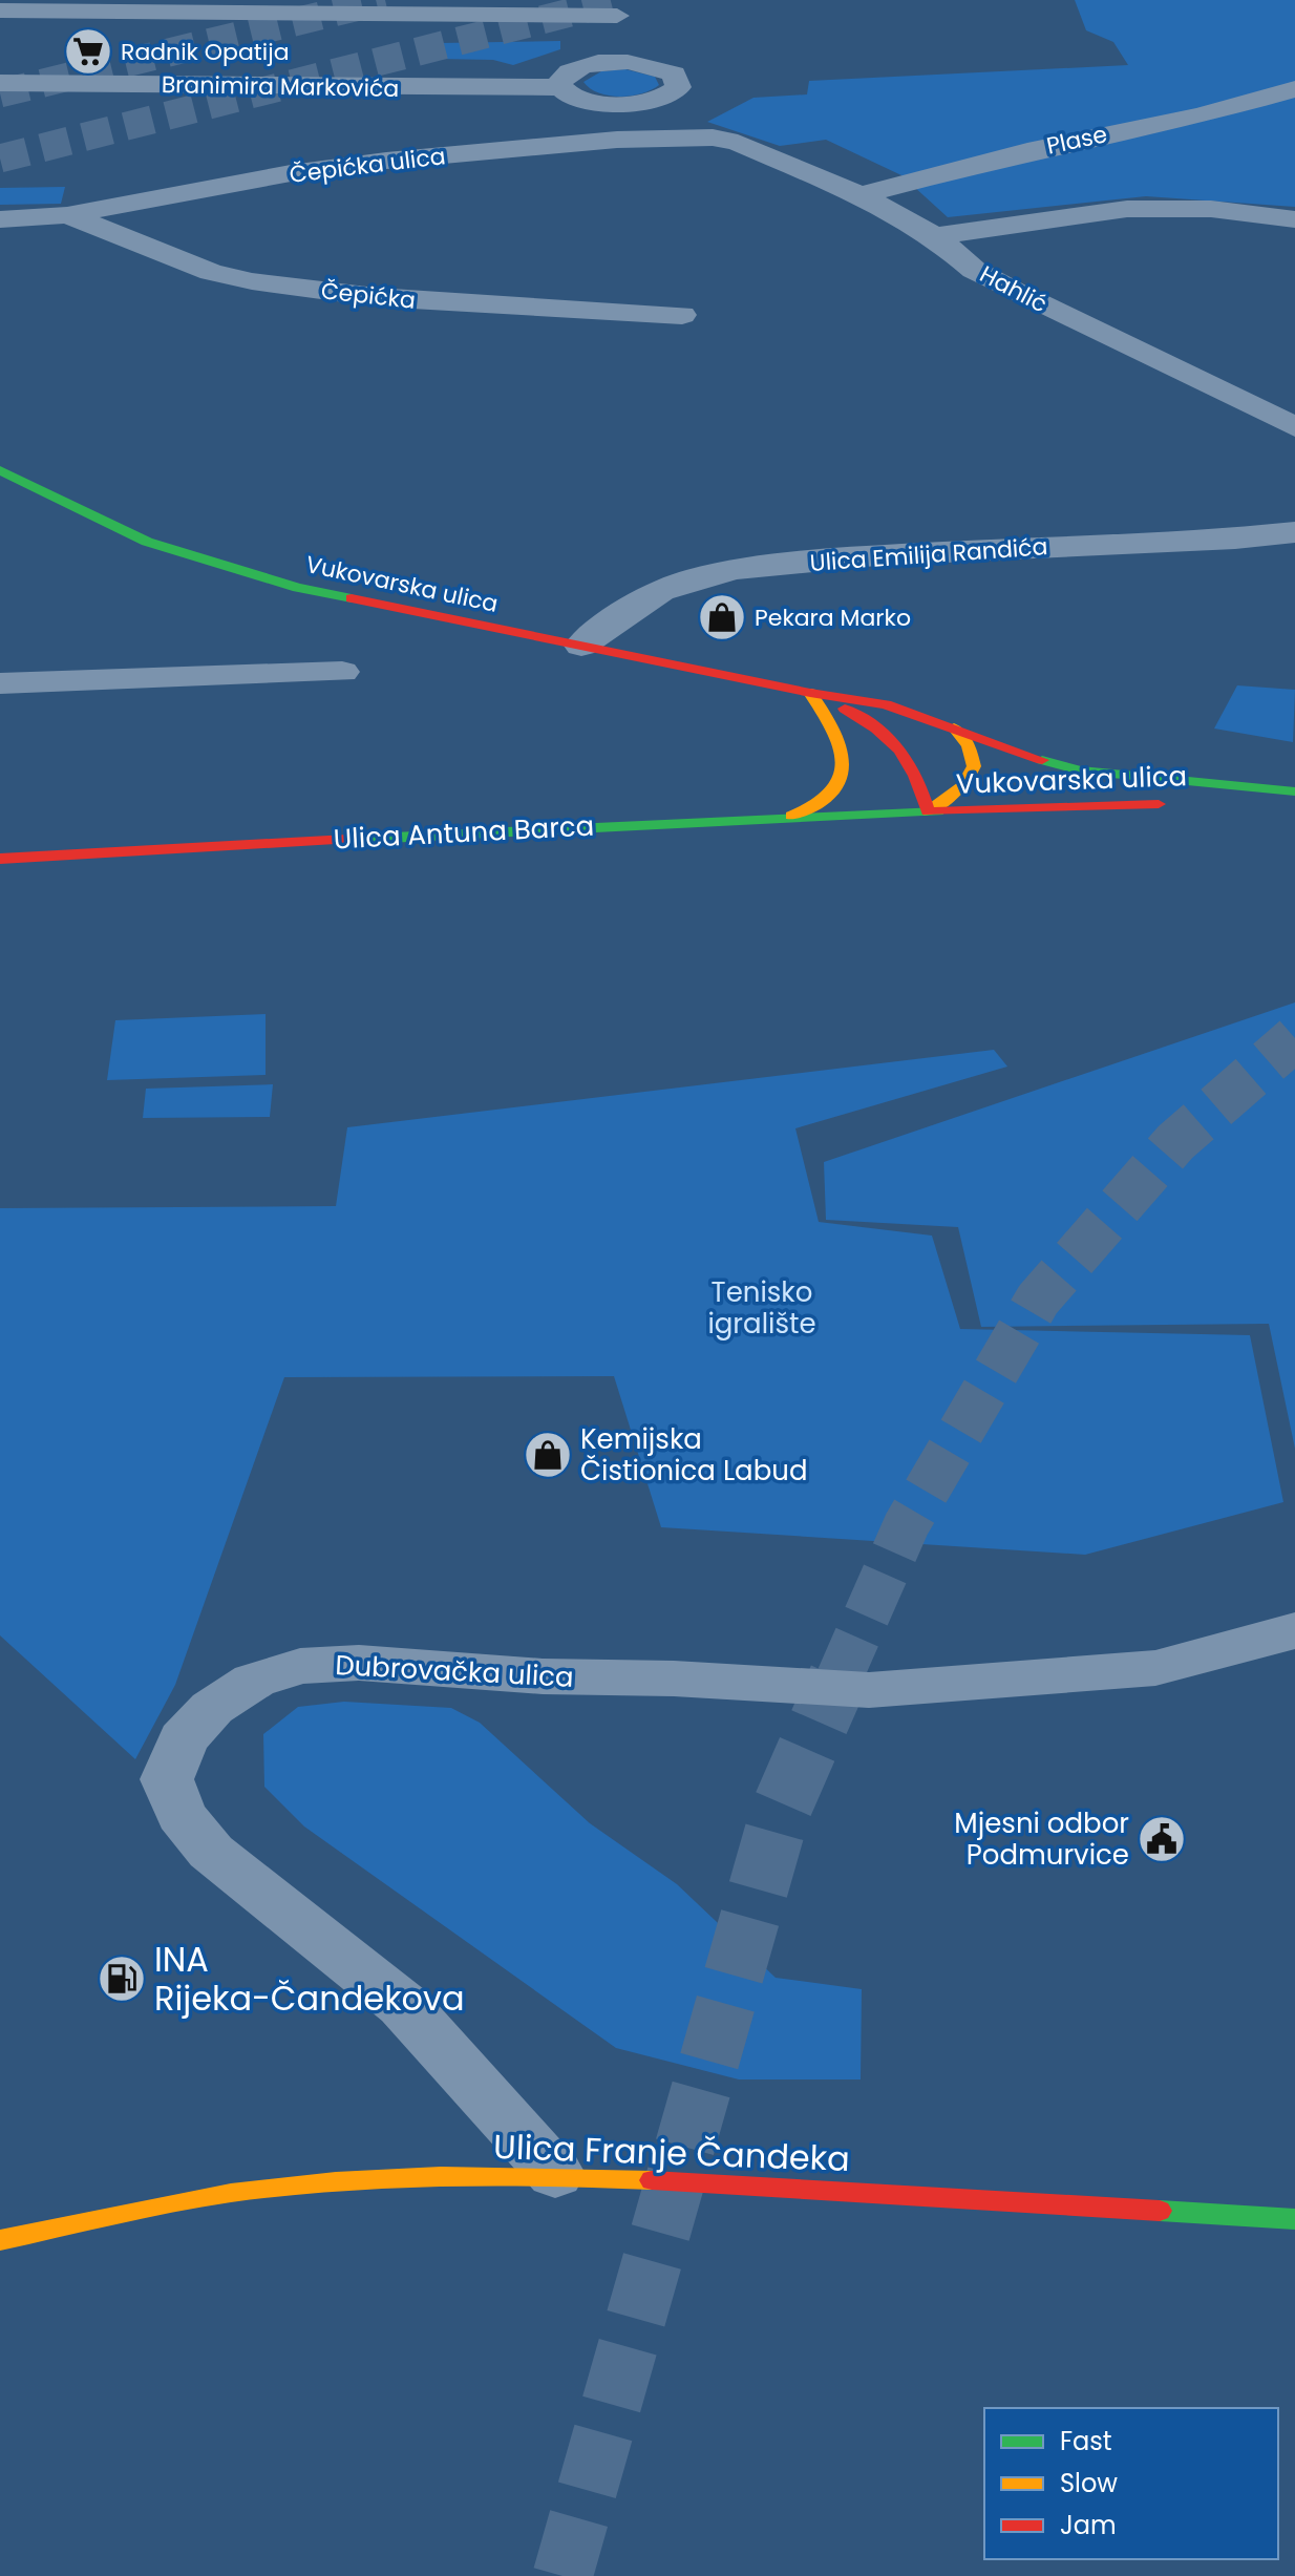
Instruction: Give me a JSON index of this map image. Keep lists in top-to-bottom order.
{
  "streets": {
    "main road": ["Vukovarska ulica", "Ulica Antuna Barca", "Ulica Franje Čandeka"],
    "street": [
      "Branimira Markovića",
      "Plase",
      "Čepićka ulica",
      "Hahlić",
      "Čepićka",
      "Ulica Emilija Randića",
      "Dubrovačka ulica"
    ]
  },
  "crossings": [
    ["Plase", "Hahlić"],
    ["Čepićka ulica", "Hahlić"],
    ["Čepićka ulica", "Čepićka"],
    ["Ulica Emilija Randića", "Vukovarska ulica"],
    ["Vukovarska ulica", "Ulica Antuna Barca"],
    ["Dubrovačka ulica", "Ulica Franje Čandeka"]
  ],
  "parks": ["Tenisko igralište"],
  "places": {
    "supermarket": ["Radnik Opatija"],
    "shop": ["Pekara Marko", "Kemijska Čistionica Labud"],
    "public building": ["Mjesni odbor Podmurvice"],
    "fuel station": ["INA Rijeka-Čandekova"]
  },
  "legend": ["Fast", "Slow", "Jam"]
}
